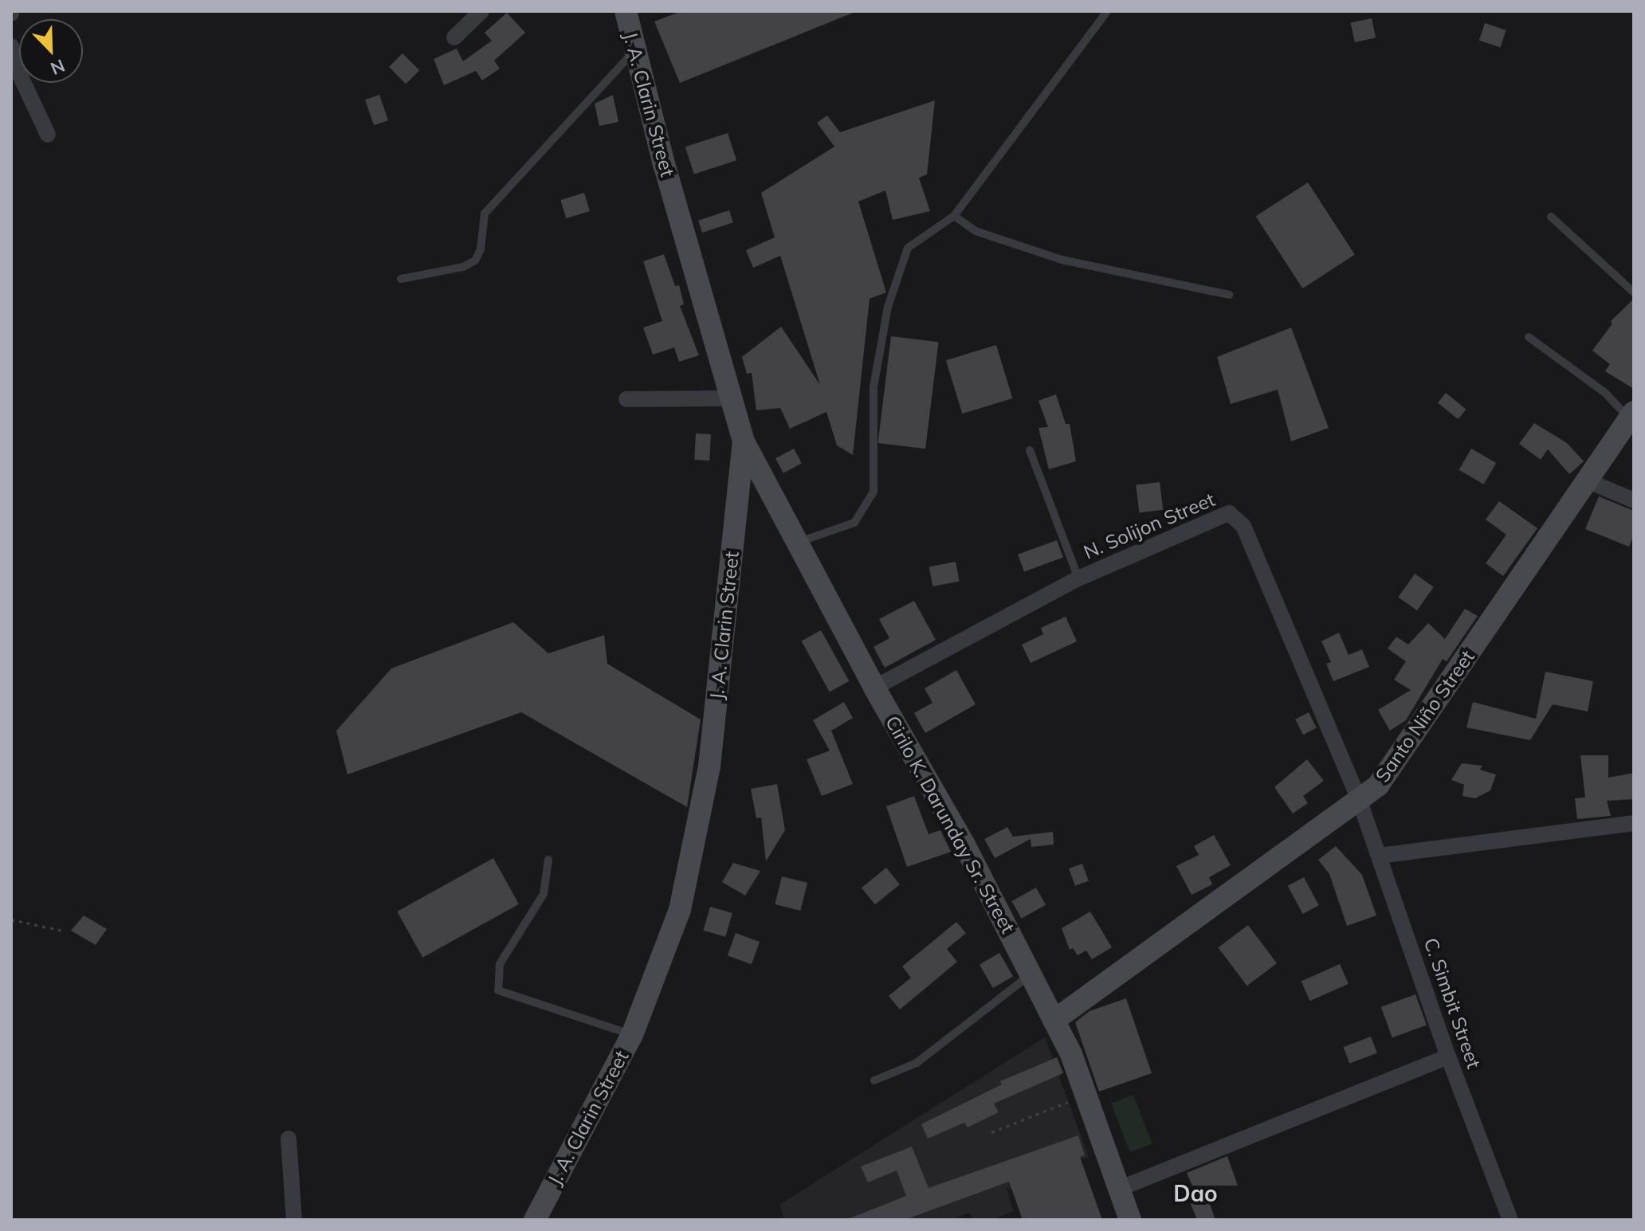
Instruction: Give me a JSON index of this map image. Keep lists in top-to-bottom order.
{
  "streets": {
    "main road": ["J. A. Clarin Street", "Santo Niño Street", "Cirilo K. Darunday Sr. Street"],
    "street": ["N. Solijon Street", "C. Simbit Street"]
  },
  "crossings": [
    ["J. A. Clarin Street", "Cirilo K. Darunday Sr. Street"],
    ["N. Solijon Street", "Santo Niño Street"],
    ["N. Solijon Street", "Cirilo K. Darunday Sr. Street"],
    ["N. Solijon Street", "C. Simbit Street"],
    ["Santo Niño Street", "Cirilo K. Darunday Sr. Street"],
    ["Santo Niño Street", "C. Simbit Street"]
  ],
  "districts": ["Dao"],
  "north": "bottom right"
}
